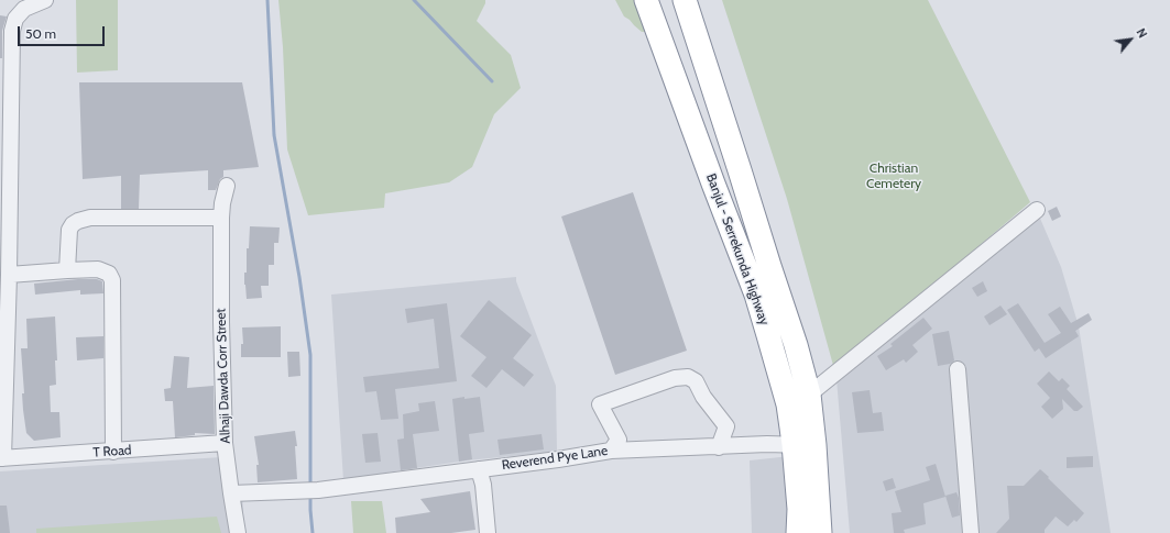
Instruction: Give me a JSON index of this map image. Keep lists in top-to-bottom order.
{
  "streets": {
    "highway": ["Banjul - Serrekunda Highway"],
    "street": ["Alhaji Dawda Corr Street", "T Road", "Reverend Pye Lane"]
  },
  "crossings": [
    ["Banjul - Serrekunda Highway", "Reverend Pye Lane"],
    ["Alhaji Dawda Corr Street", "T Road"],
    ["Alhaji Dawda Corr Street", "Reverend Pye Lane"]
  ],
  "parks": ["Christian Cemetery"],
  "scale_bar": "50 m",
  "north": "top right"
}
